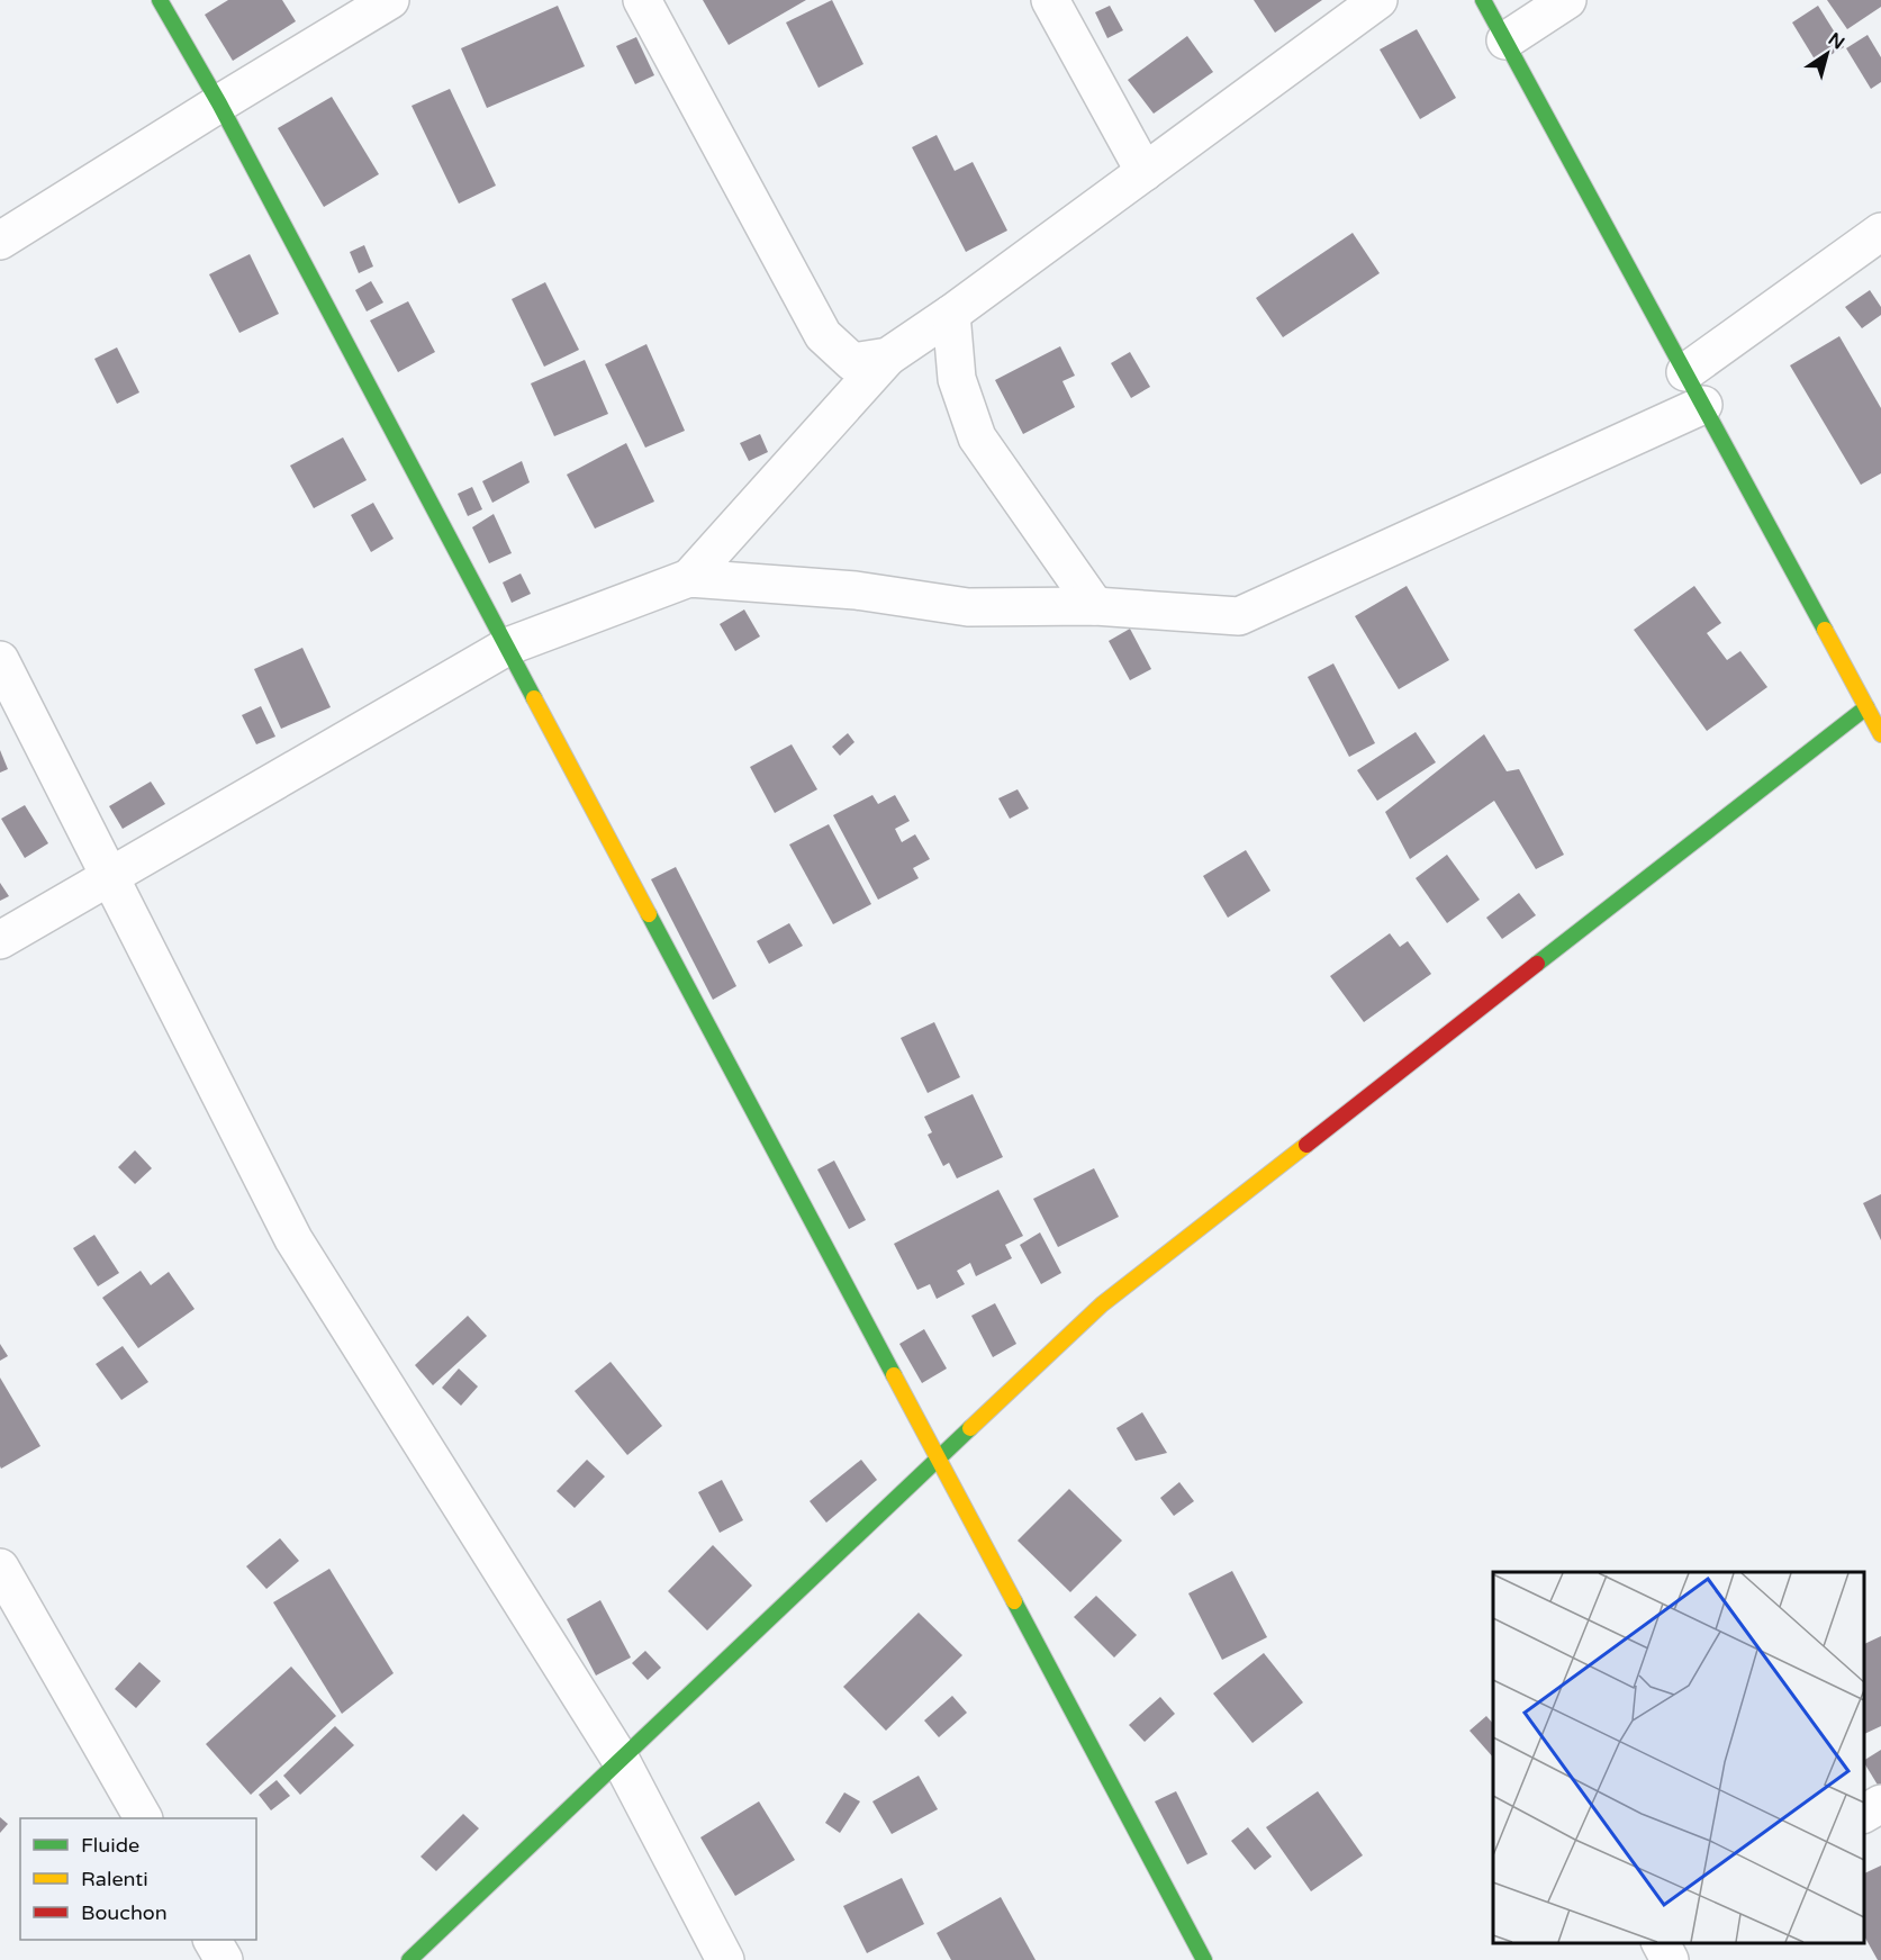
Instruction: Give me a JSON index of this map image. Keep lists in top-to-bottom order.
{
  "legend": ["Fluide", "Ralenti", "Bouchon"],
  "north": "top right"
}
